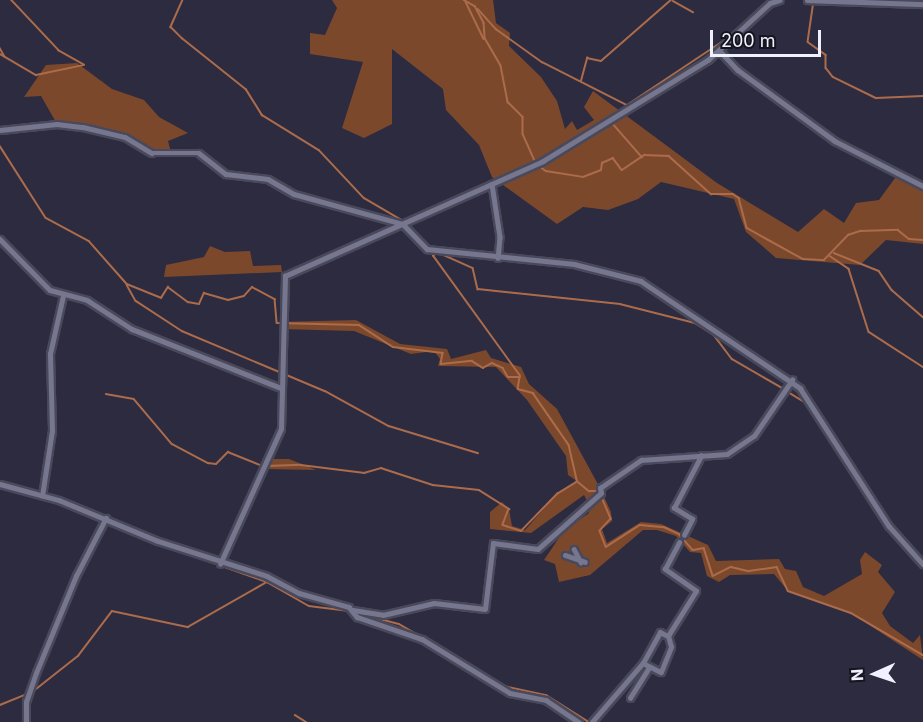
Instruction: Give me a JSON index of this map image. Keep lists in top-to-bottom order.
{
  "scale_bar": "200 m",
  "north": "left"
}
